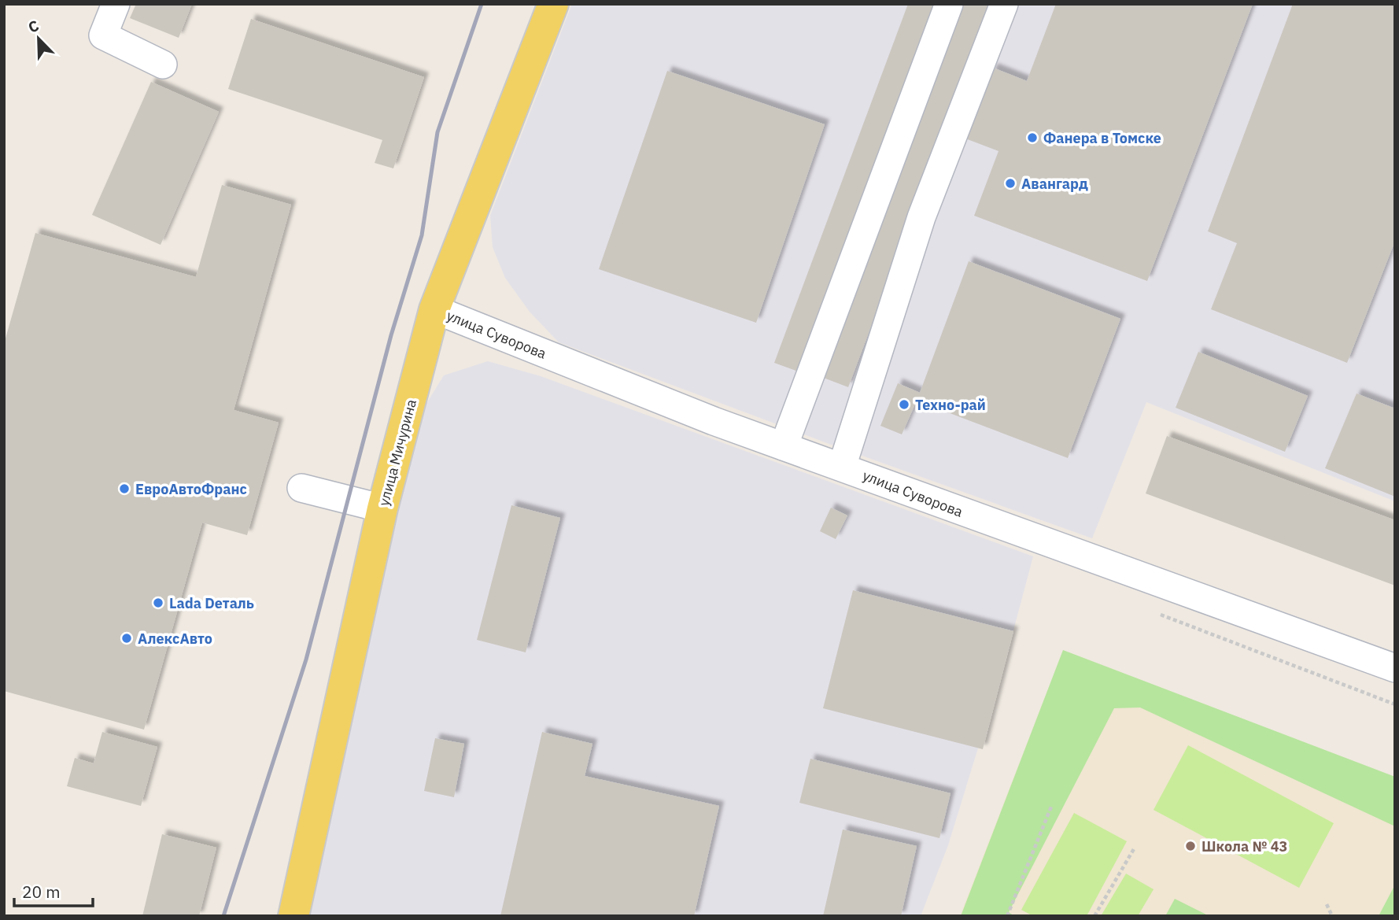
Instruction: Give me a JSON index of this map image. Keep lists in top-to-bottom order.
{
  "streets": {
    "main road": ["улица Мичурина"],
    "street": ["улица Суворова"]
  },
  "crossings": [
    ["улица Суворова", "улица Мичурина"]
  ],
  "places": [
    "Фанера в Томске",
    "Авангард",
    "Техно-рай",
    "ЕвроАвтоФранс",
    "Lada Dеталь",
    "АлексАвто",
    "Школа № 43"
  ],
  "scale_bar": "20 m",
  "north": "top left"
}
